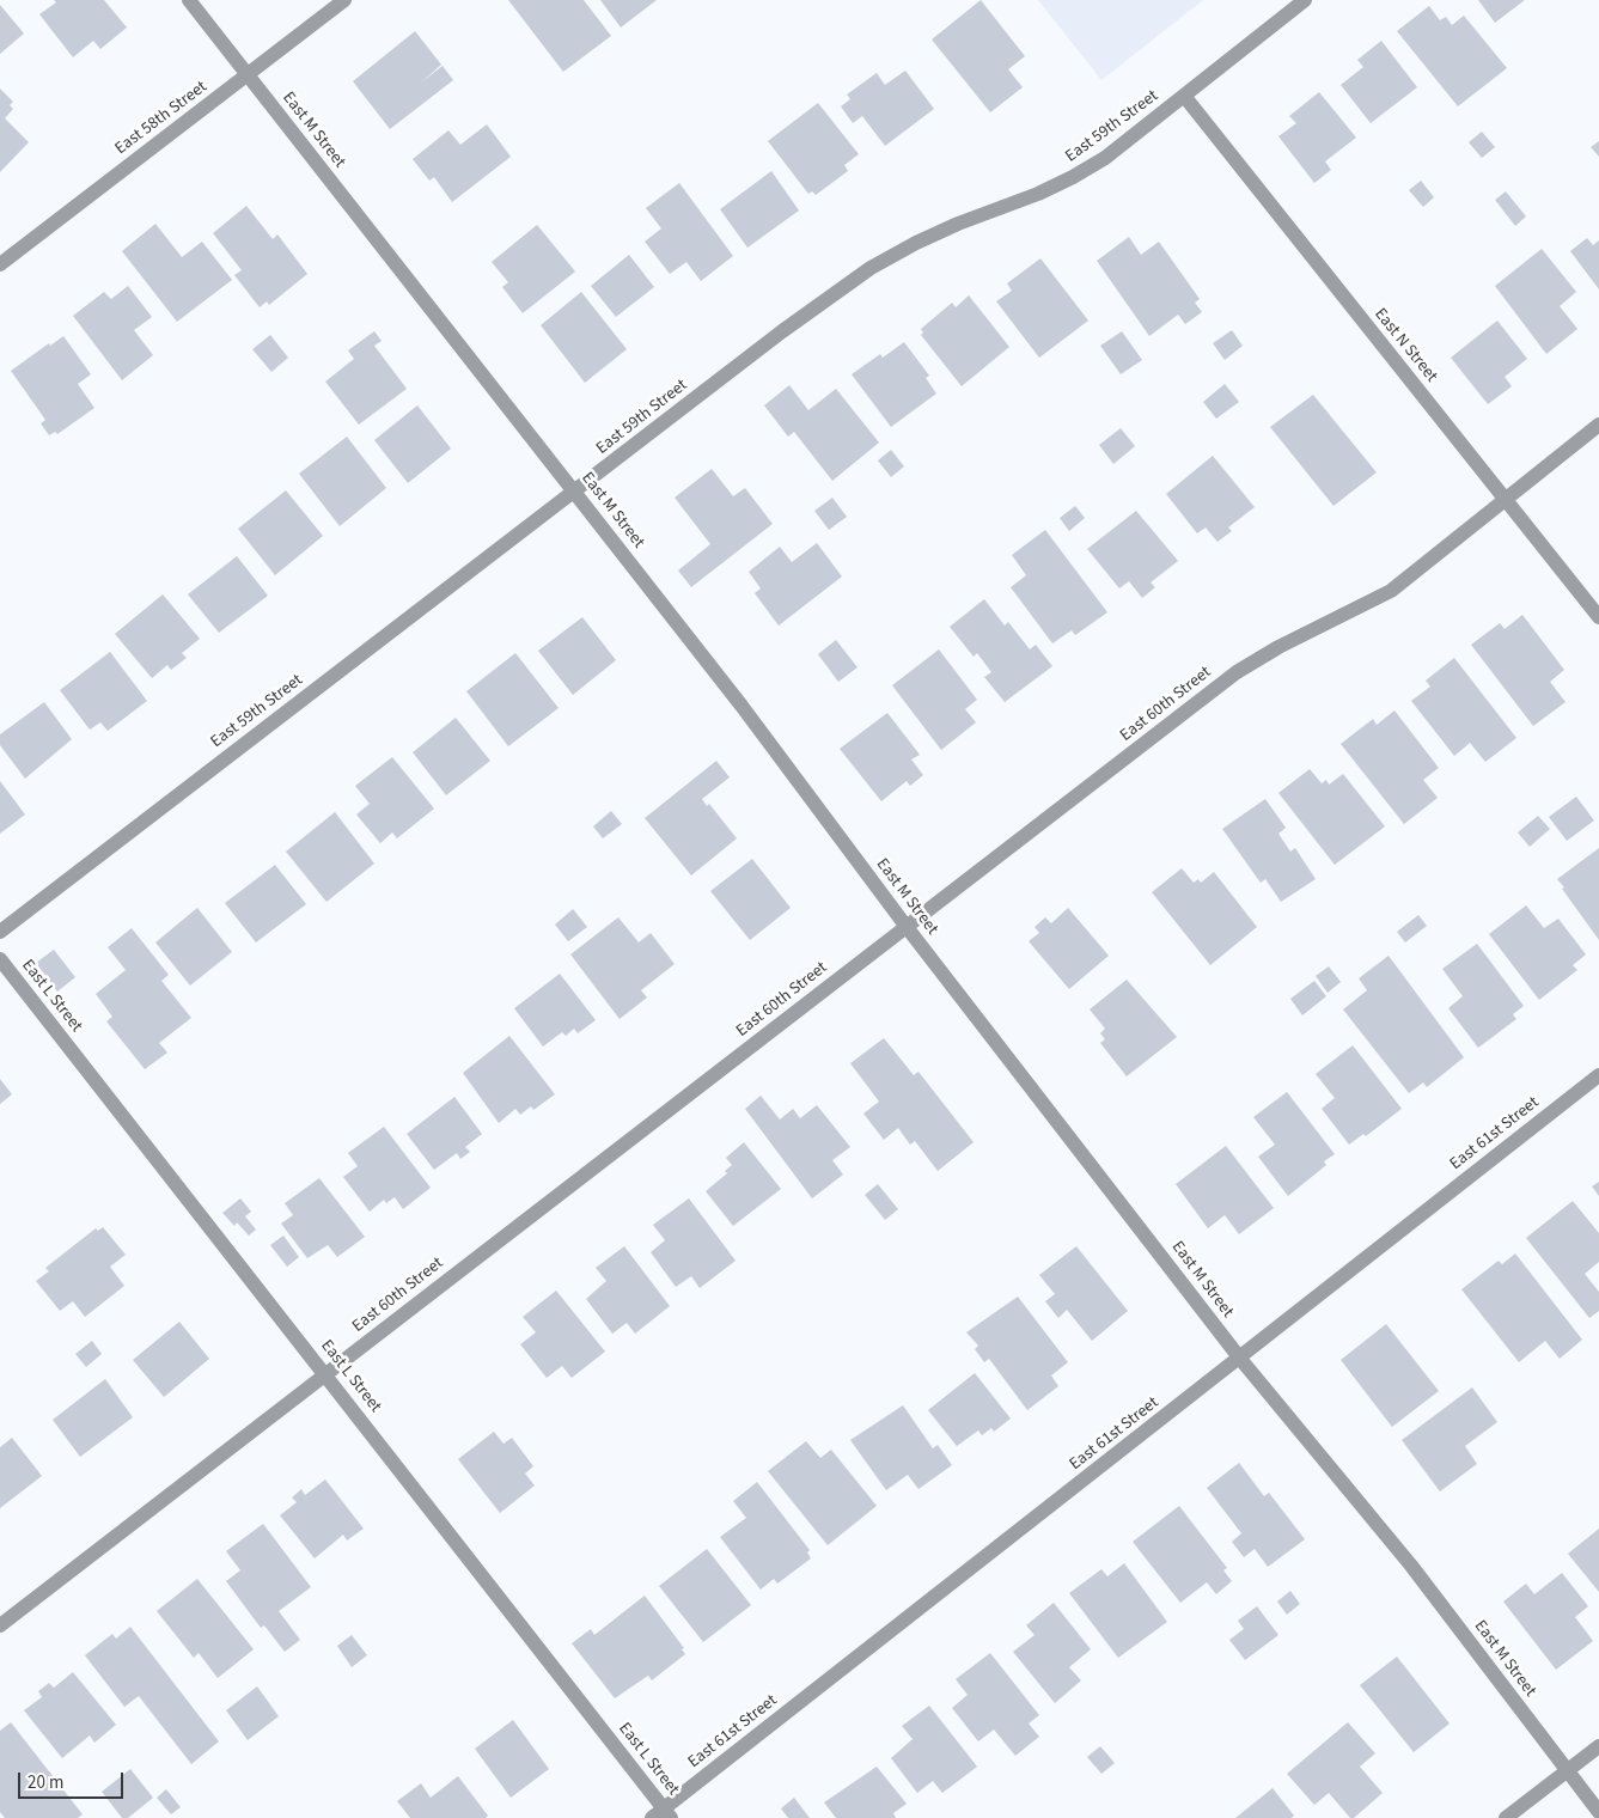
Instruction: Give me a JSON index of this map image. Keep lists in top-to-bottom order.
{
  "streets": {
    "street": [
      "East 58th Street",
      "East 59th Street",
      "East M Street",
      "East N Street",
      "East 60th Street",
      "East L Street",
      "East 61st Street"
    ]
  },
  "crossings": [
    ["East 58th Street", "East M Street"],
    ["East 59th Street", "East M Street"],
    ["East 59th Street", "East N Street"],
    ["East M Street", "East 60th Street"],
    ["East M Street", "East 61st Street"],
    ["East N Street", "East 60th Street"],
    ["East 60th Street", "East L Street"],
    ["East L Street", "East 61st Street"]
  ],
  "scale_bar": "20 m"
}
